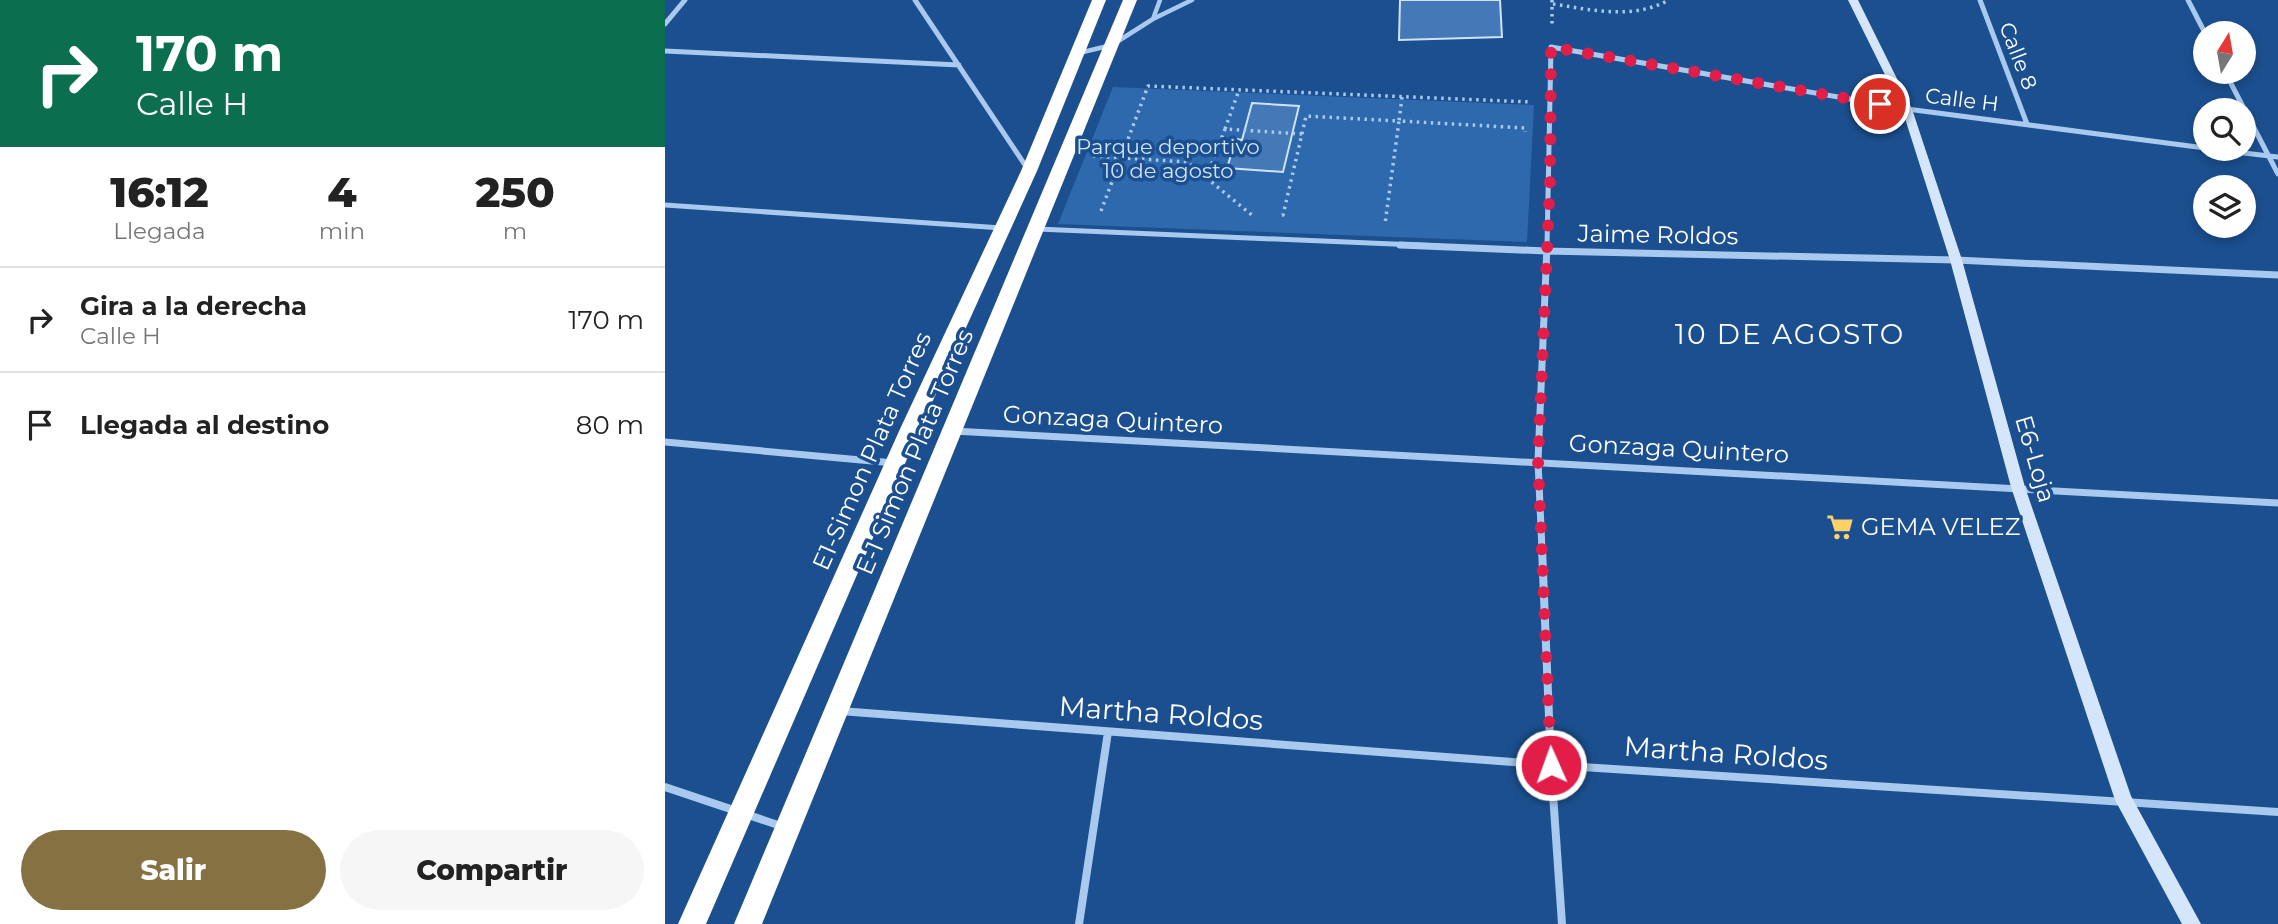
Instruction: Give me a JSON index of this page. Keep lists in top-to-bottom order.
{
  "streets": {
    "highway": ["E1-Simon Plata Torres", "E-1 Simon Plata Torres"],
    "main road": ["E6-Loja"],
    "street": [
      "Calle 8",
      "Calle H",
      "Jaime Roldos",
      "Gonzaga Quintero",
      "Martha Roldos"
    ]
  },
  "crossings": [
    ["Calle 8", "Calle H"],
    ["Calle H", "E6-Loja"],
    ["Jaime Roldos", "E-1 Simon Plata Torres"],
    ["Jaime Roldos", "E6-Loja"],
    ["Gonzaga Quintero", "E-1 Simon Plata Torres"],
    ["Gonzaga Quintero", "E6-Loja"],
    ["E-1 Simon Plata Torres", "Martha Roldos"],
    ["E6-Loja", "Martha Roldos"]
  ],
  "districts": ["10 DE AGOSTO"],
  "parks": ["Parque deportivo 10 de agosto"],
  "places": {
    "supermarket": ["GEMA VELEZ"]
  },
  "north": "top",
  "page": {
    "turn": ["170 m", "Calle H"],
    "eta": [
      "16:12",
      "Llegada",
      "4",
      "min",
      "250",
      "m"
    ],
    "list": [
      {
        "name": "Gira a la derecha",
        "note": "Calle H",
        "value": "170 m"
      },
      {
        "name": "Llegada al destino",
        "value": "80 m"
      }
    ],
    "buttons": ["Salir", "Compartir"]
  }
}
